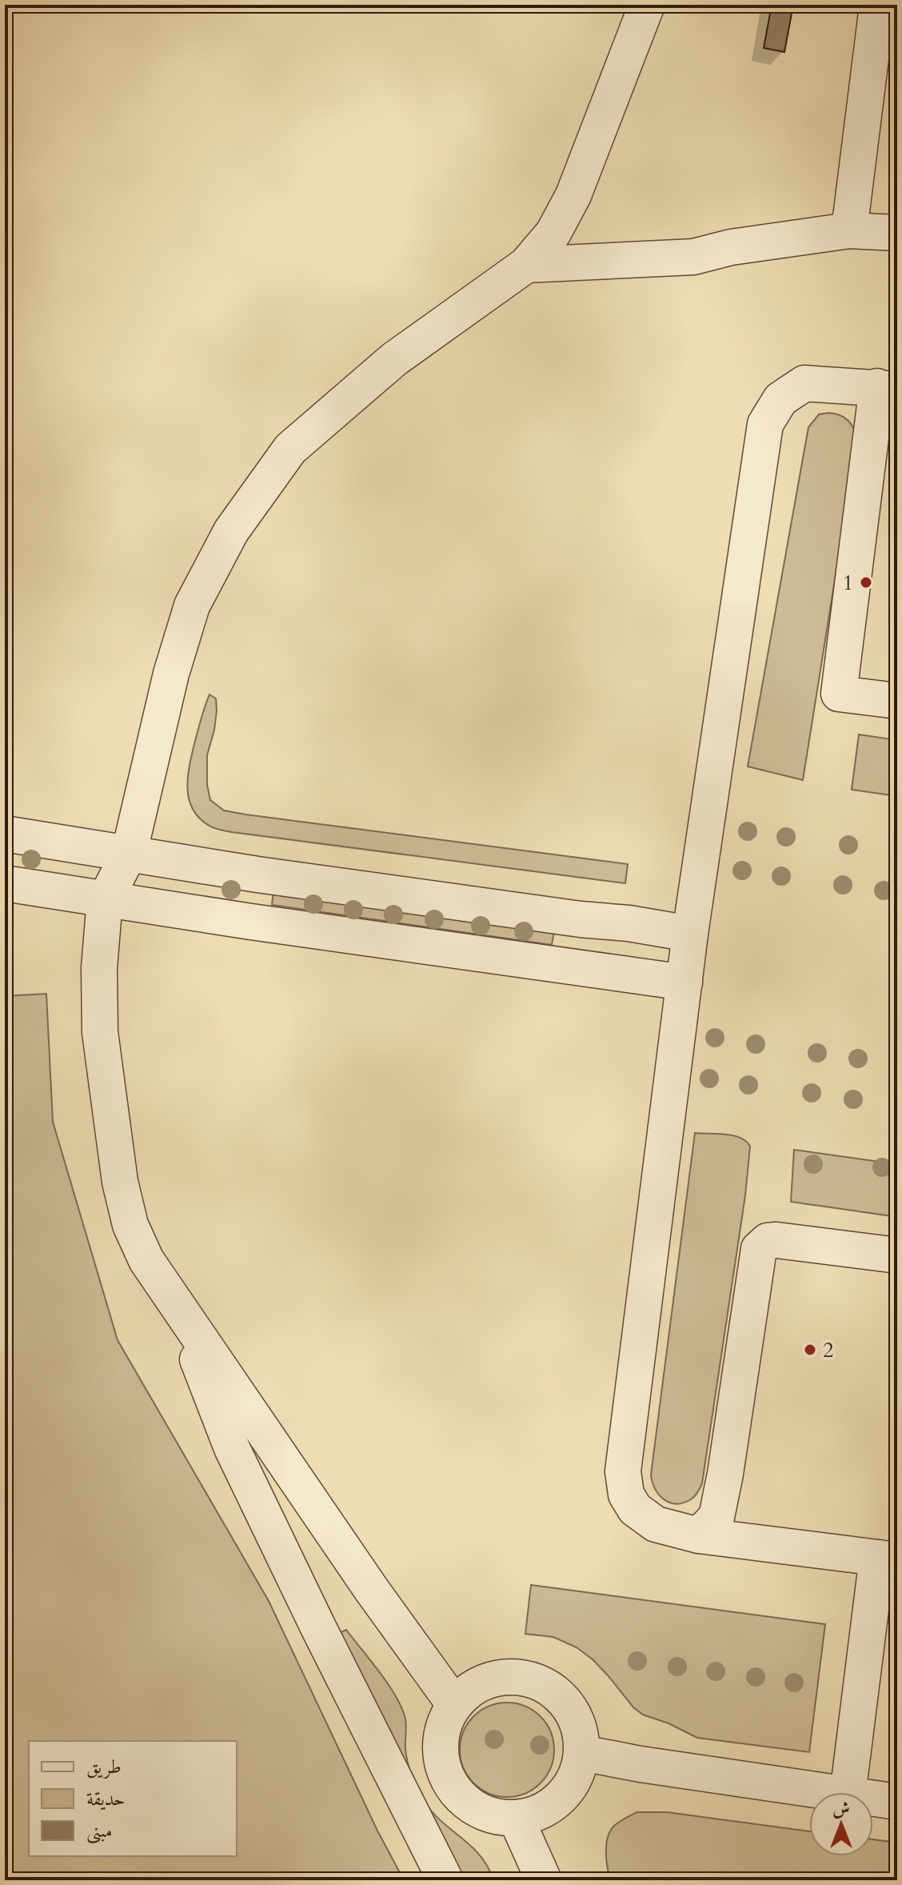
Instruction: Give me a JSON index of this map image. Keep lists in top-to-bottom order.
{
  "places": ["1", "2"],
  "legend": ["طريق", "حديقة", "مبنى"],
  "north": "top"
}
